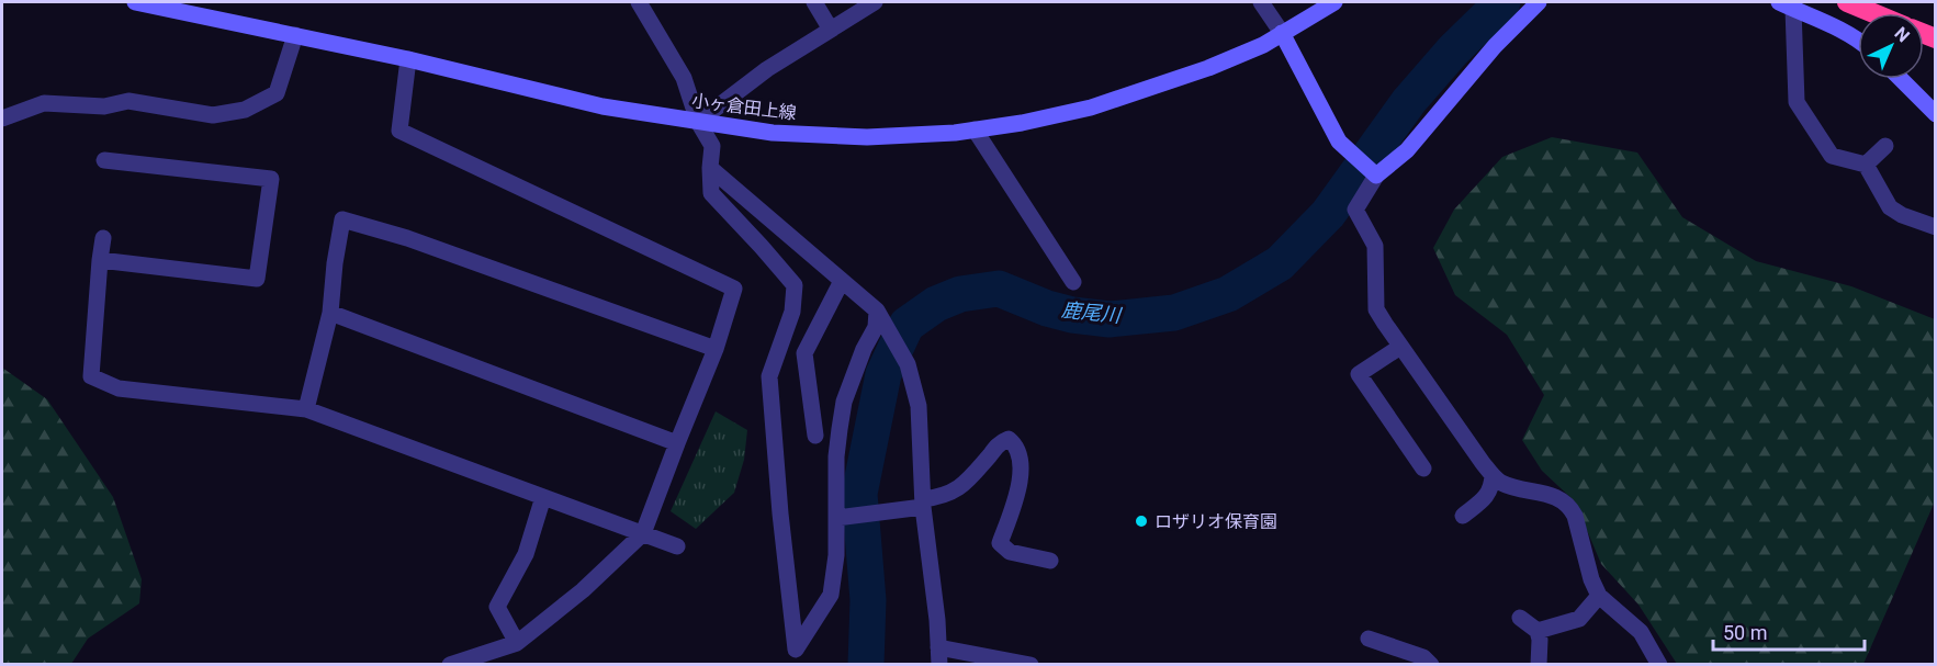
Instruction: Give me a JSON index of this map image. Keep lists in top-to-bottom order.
{
  "streets": {
    "main road": ["小ヶ倉田上線"]
  },
  "water": ["鹿尾川"],
  "places": ["ロザリオ保育園"],
  "scale_bar": "50 m",
  "north": "top right"
}
